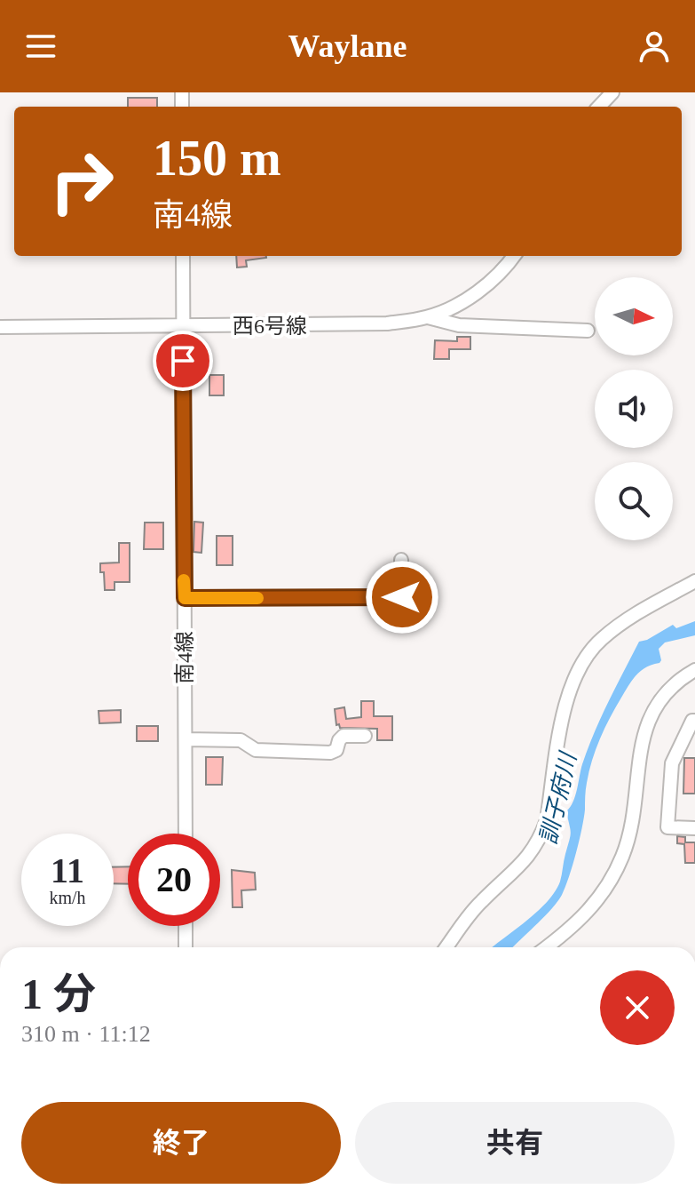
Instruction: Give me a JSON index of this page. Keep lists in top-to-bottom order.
{
  "streets": {
    "street": ["西6号線", "南4線"]
  },
  "crossings": [
    ["西6号線", "南4線"]
  ],
  "water": ["訓子府川"],
  "north": "right",
  "page": {
    "header": "Waylane",
    "turn": ["150 m", "南4線"],
    "speed": "11 km/h",
    "limit": "20",
    "heading": ["1 分", "310 m · 11:12"],
    "buttons": ["終了", "共有"]
  }
}
